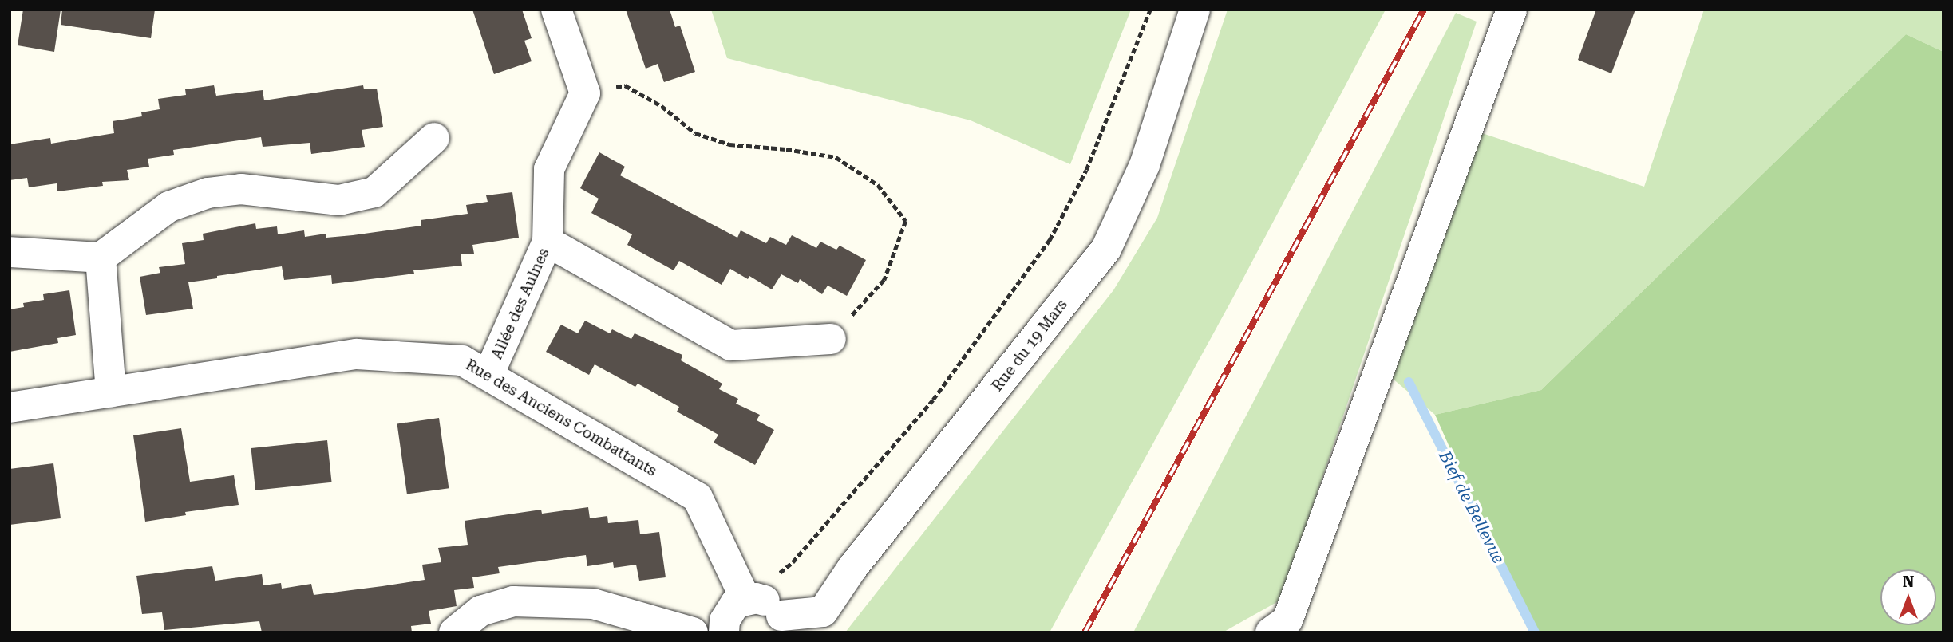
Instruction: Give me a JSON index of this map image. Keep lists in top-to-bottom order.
{
  "streets": {
    "street": ["Allée des Aulnes", "Rue du 19 Mars", "Rue des Anciens Combattants"]
  },
  "crossings": [
    ["Allée des Aulnes", "Rue des Anciens Combattants"]
  ],
  "water": ["Bief de Bellevue"],
  "north": "top"
}
